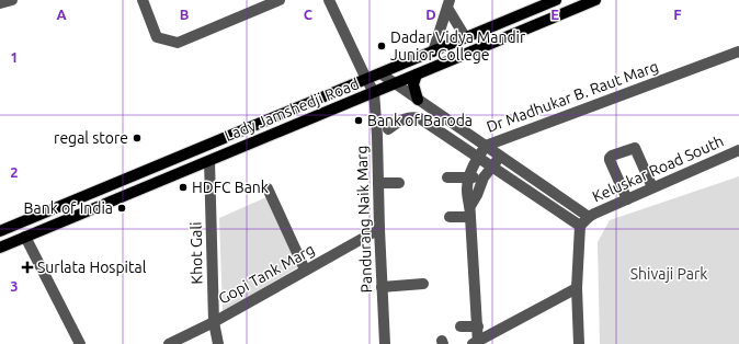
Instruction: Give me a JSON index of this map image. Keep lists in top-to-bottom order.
{
  "streets": {
    "main road": ["Lady Jamshedji Road"],
    "street": [
      "Dr Madhukar B. Raut Marg",
      "Keluskar Road South",
      "Pandurang Naik Marg",
      "Khot Gali",
      "Gopi Tank Marg"
    ]
  },
  "crossings": [
    ["Lady Jamshedji Road", "Pandurang Naik Marg"],
    ["Lady Jamshedji Road", "Khot Gali"],
    ["Pandurang Naik Marg", "Gopi Tank Marg"],
    ["Khot Gali", "Gopi Tank Marg"]
  ],
  "parks": ["Shivaji Park"],
  "places": {
    "other": [
      "Dadar Vidya Mandir Junior College",
      "Bank of Baroda",
      "regal store",
      "HDFC Bank",
      "Bank of India"
    ],
    "health": ["Surlata Hospital"]
  },
  "grid": {
    "columns": [
      "A",
      "B",
      "C",
      "D",
      "E",
      "F"
    ],
    "rows": ["1", "2", "3"]
  }
}
